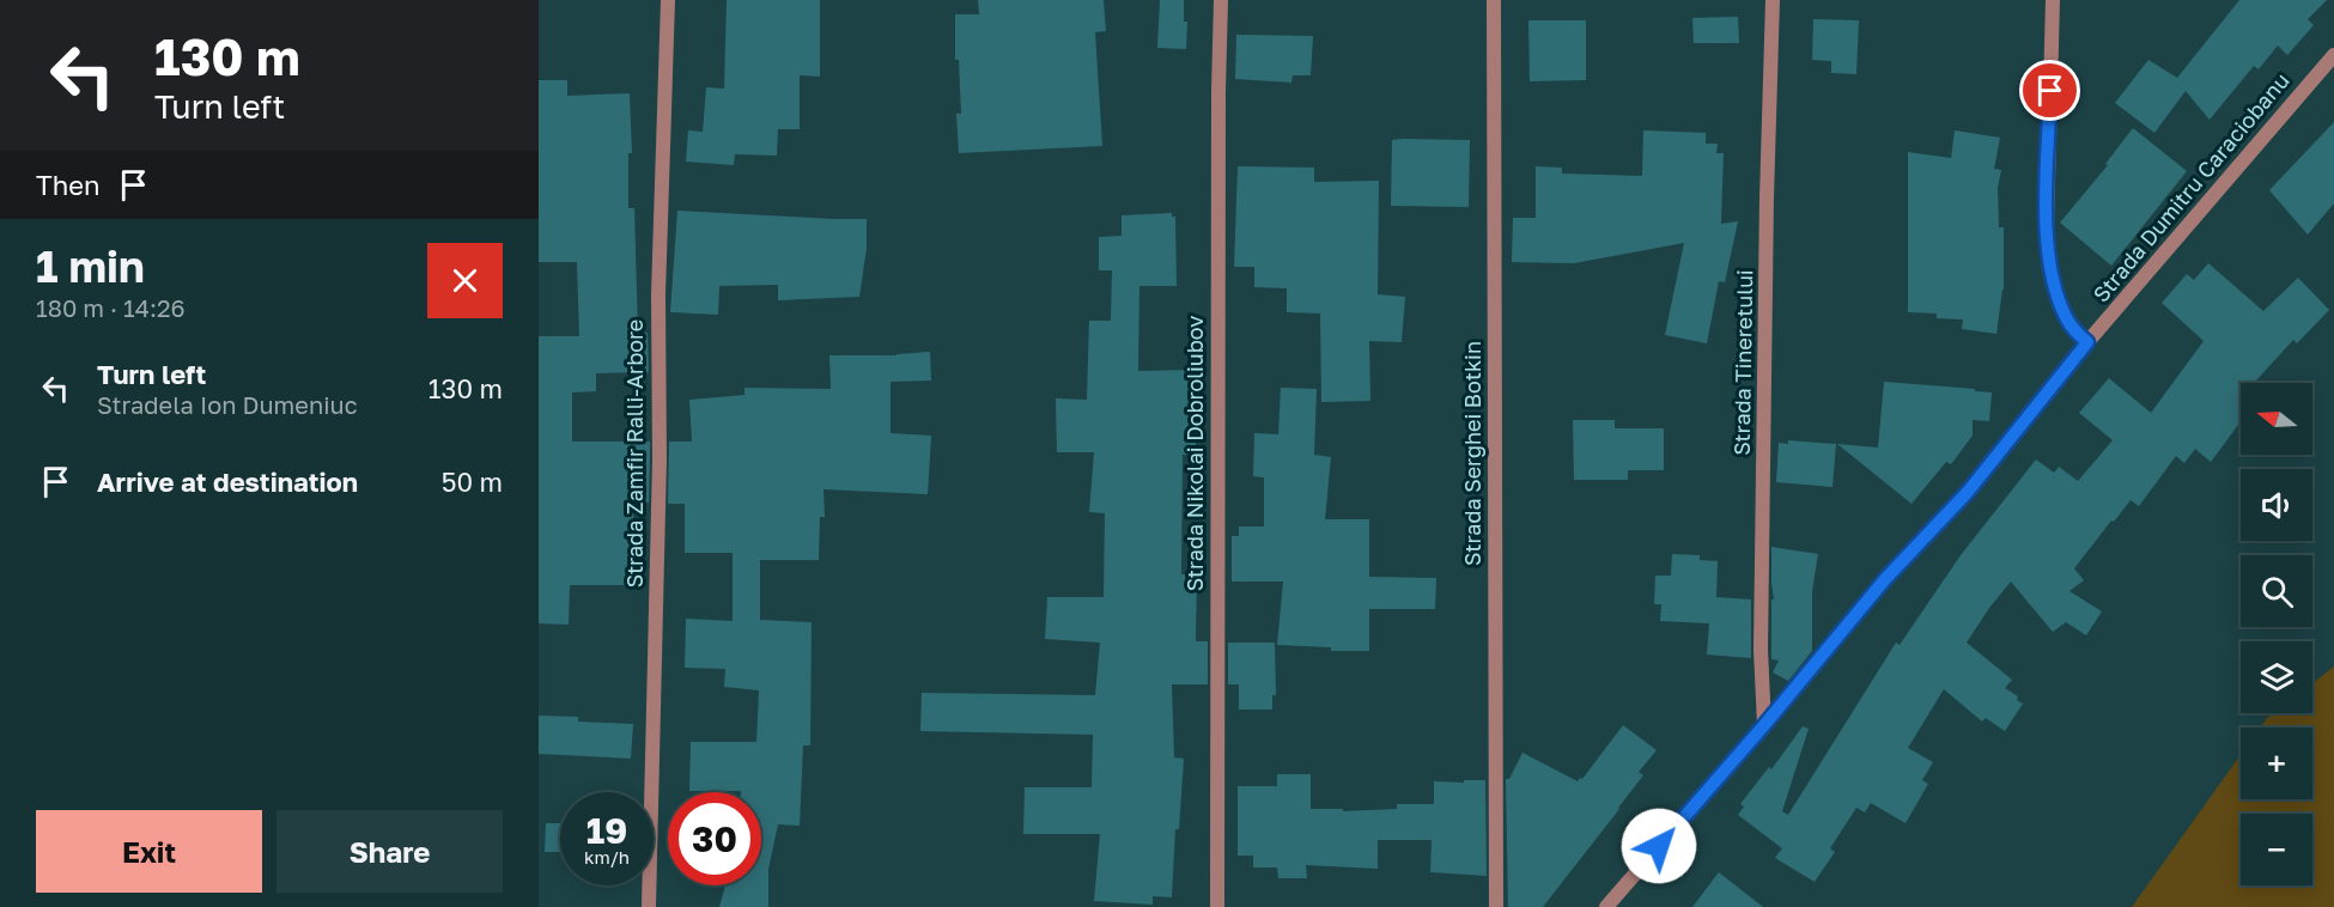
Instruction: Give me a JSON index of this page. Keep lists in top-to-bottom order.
{
  "streets": {
    "street": [
      "Strada Dumitru Caraciobanu",
      "Strada Tineretului",
      "Strada Zamfir Ralli-Arbore",
      "Strada Nikolai Dobroliubov",
      "Strada Serghei Botkin"
    ]
  },
  "crossings": [
    ["Strada Dumitru Caraciobanu", "Strada Tineretului"]
  ],
  "north": "left",
  "page": {
    "turn": ["130 m", "Turn left"],
    "then": "Then",
    "heading": ["1 min", "180 m · 14:26"],
    "list": [
      {
        "name": "Turn left",
        "note": "Stradela Ion Dumeniuc",
        "value": "130 m"
      },
      {
        "name": "Arrive at destination",
        "value": "50 m"
      }
    ],
    "map_buttons": ["+", "−"],
    "speed": "19 km/h",
    "limit": "30",
    "buttons": ["Exit", "Share"]
  }
}
